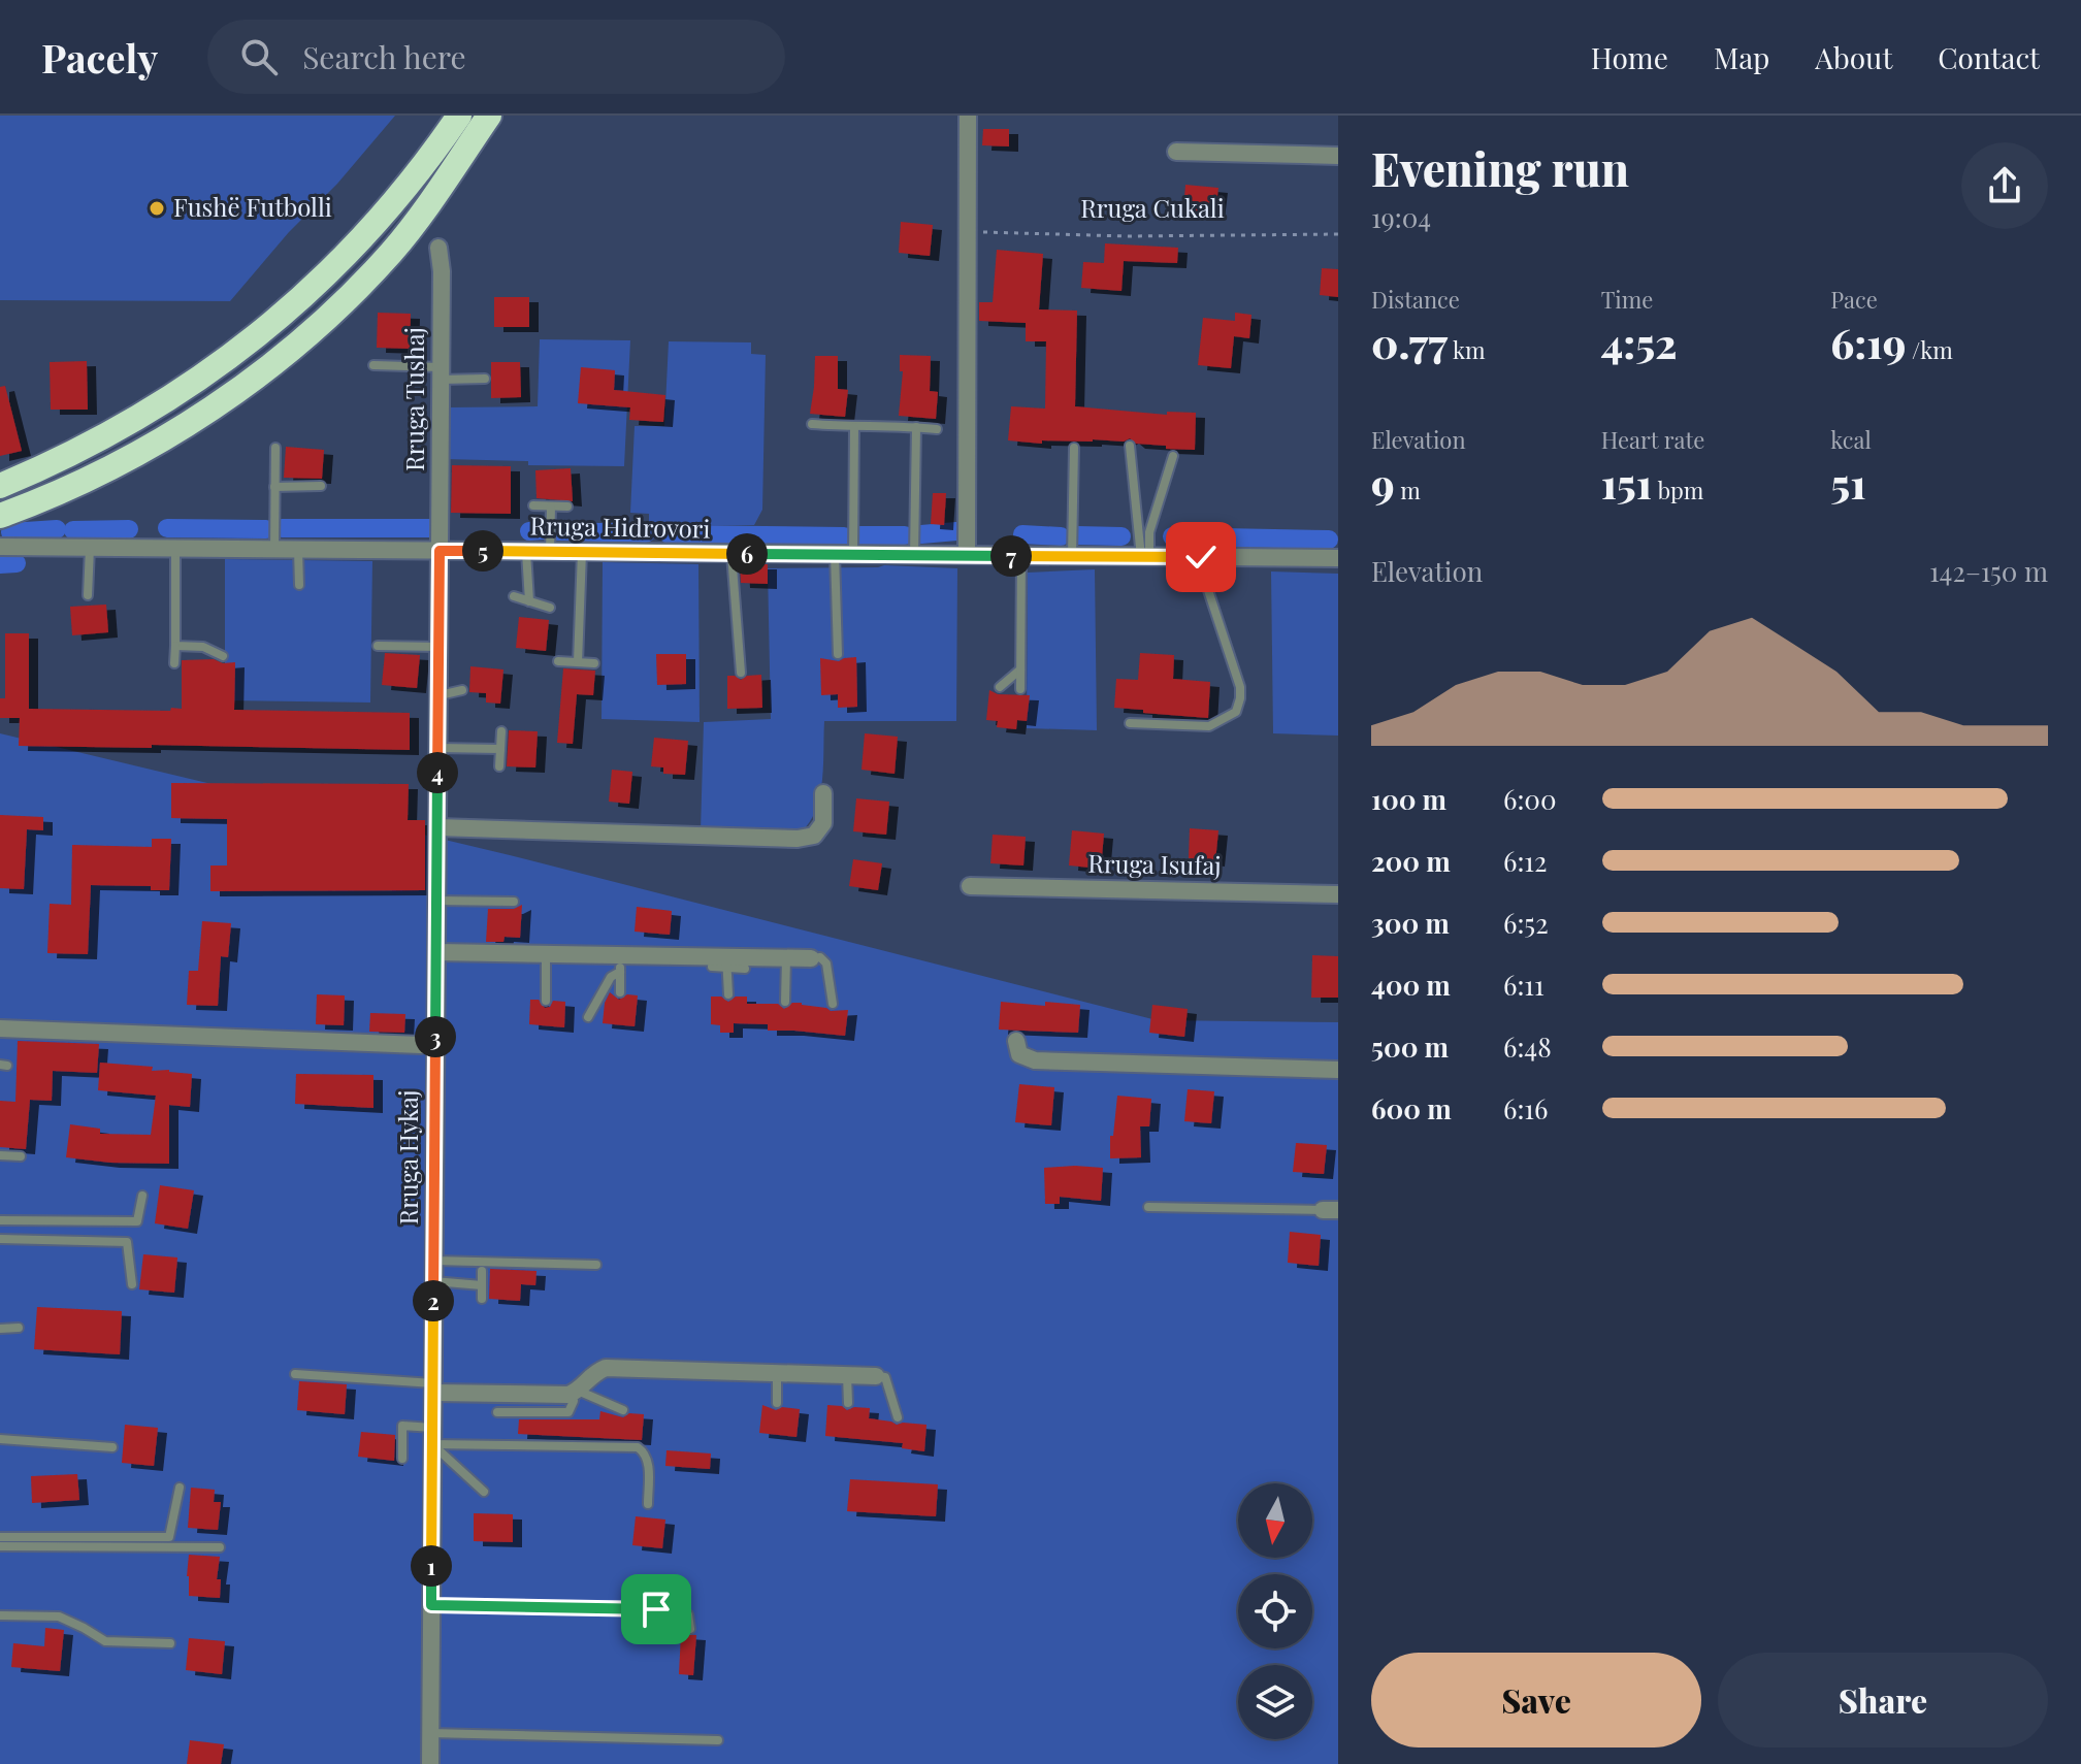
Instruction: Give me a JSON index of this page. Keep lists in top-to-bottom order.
{
  "streets": {
    "street": [
      "Rruga Tushaj",
      "Rruga Hidrovori",
      "Rruga Isufaj",
      "Rruga Hykaj"
    ],
    "path": ["Rruga Cukali"]
  },
  "crossings": [
    ["Rruga Tushaj", "Rruga Hidrovori"],
    ["Rruga Tushaj", "Rruga Hykaj"],
    ["Rruga Hidrovori", "Rruga Hykaj"]
  ],
  "places": ["Fushë Futbolli"],
  "north": "bottom",
  "page": {
    "header": "Pacely",
    "search": "Search here",
    "nav": [
      "Home",
      "Map",
      "About",
      "Contact"
    ],
    "heading": ["Evening run", "19:04"],
    "stats": [
      ["Distance", "0.77 km"],
      ["Time", "4:52"],
      ["Pace", "6:19 /km"],
      ["Elevation", "9 m"],
      ["Heart rate", "151 bpm"],
      ["kcal", "51"]
    ],
    "pins": [
      "5",
      "6",
      "7",
      "4",
      "3",
      "2",
      "1"
    ],
    "chart": ["Elevation", "142–150 m"],
    "list": [
      {
        "name": "100 m",
        "note": "6:00"
      },
      {
        "name": "200 m",
        "note": "6:12"
      },
      {
        "name": "300 m",
        "note": "6:52"
      },
      {
        "name": "400 m",
        "note": "6:11"
      },
      {
        "name": "500 m",
        "note": "6:48"
      },
      {
        "name": "600 m",
        "note": "6:16"
      }
    ],
    "buttons": ["Save", "Share"]
  }
}
